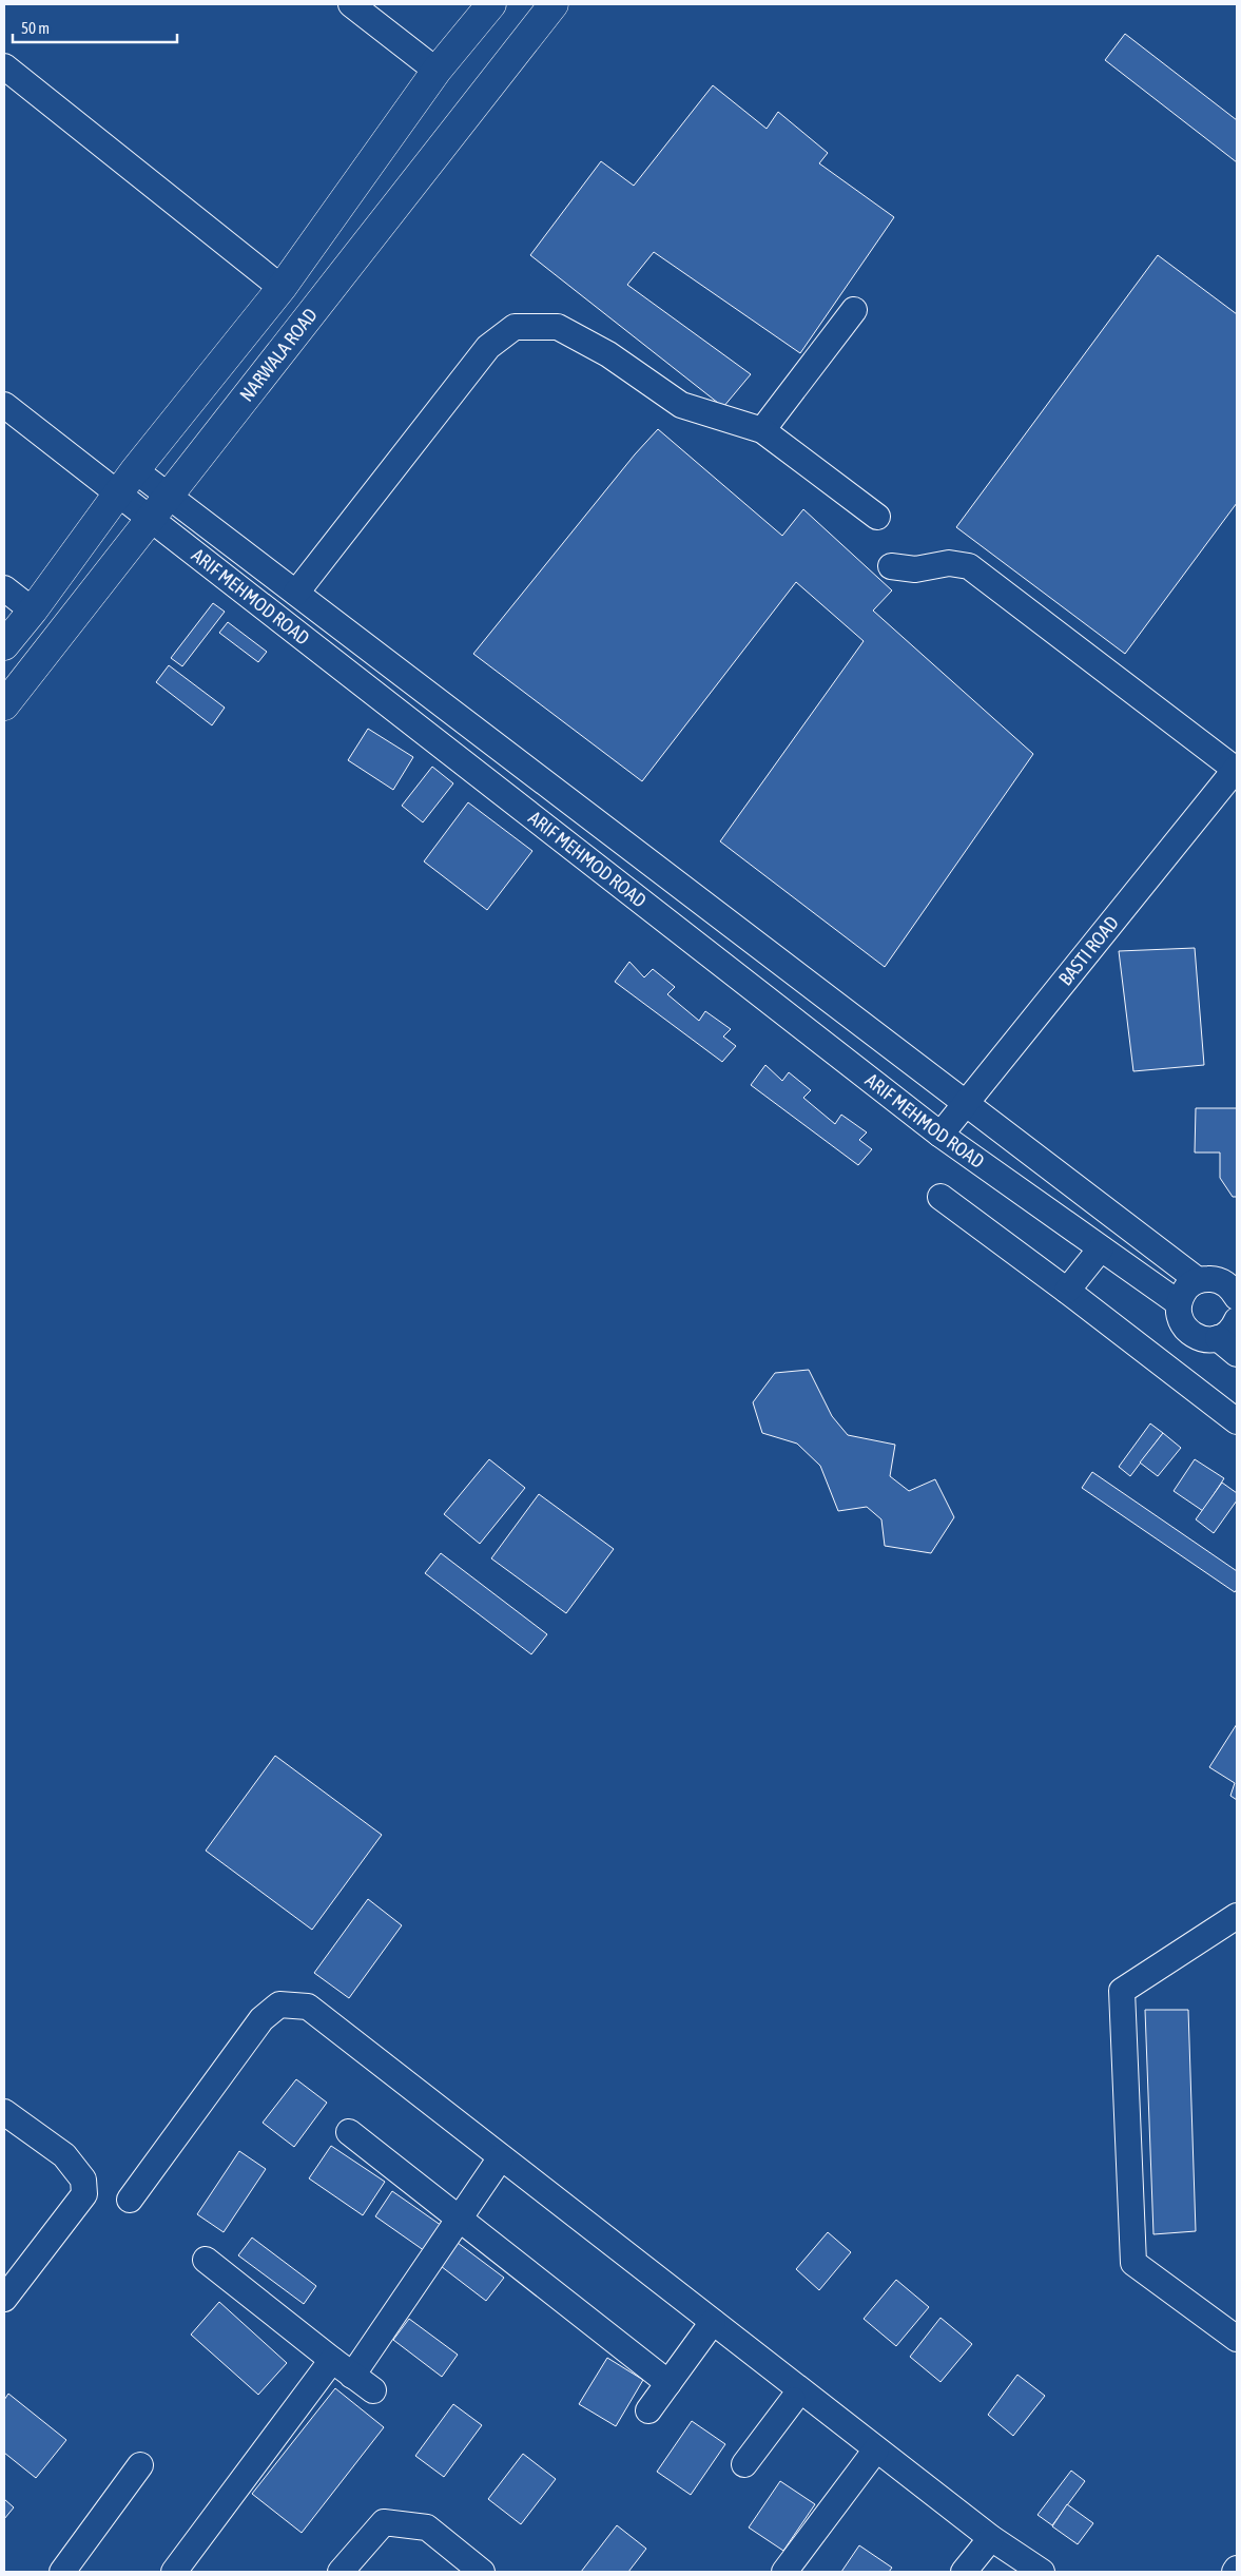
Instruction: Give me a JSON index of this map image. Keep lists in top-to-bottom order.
{
  "streets": {
    "main road": ["NARWALA ROAD"],
    "street": ["ARIF MEHMOD ROAD", "BASTI ROAD"]
  },
  "crossings": [
    ["NARWALA ROAD", "ARIF MEHMOD ROAD"],
    ["ARIF MEHMOD ROAD", "BASTI ROAD"]
  ],
  "scale_bar": "50 m"
}
